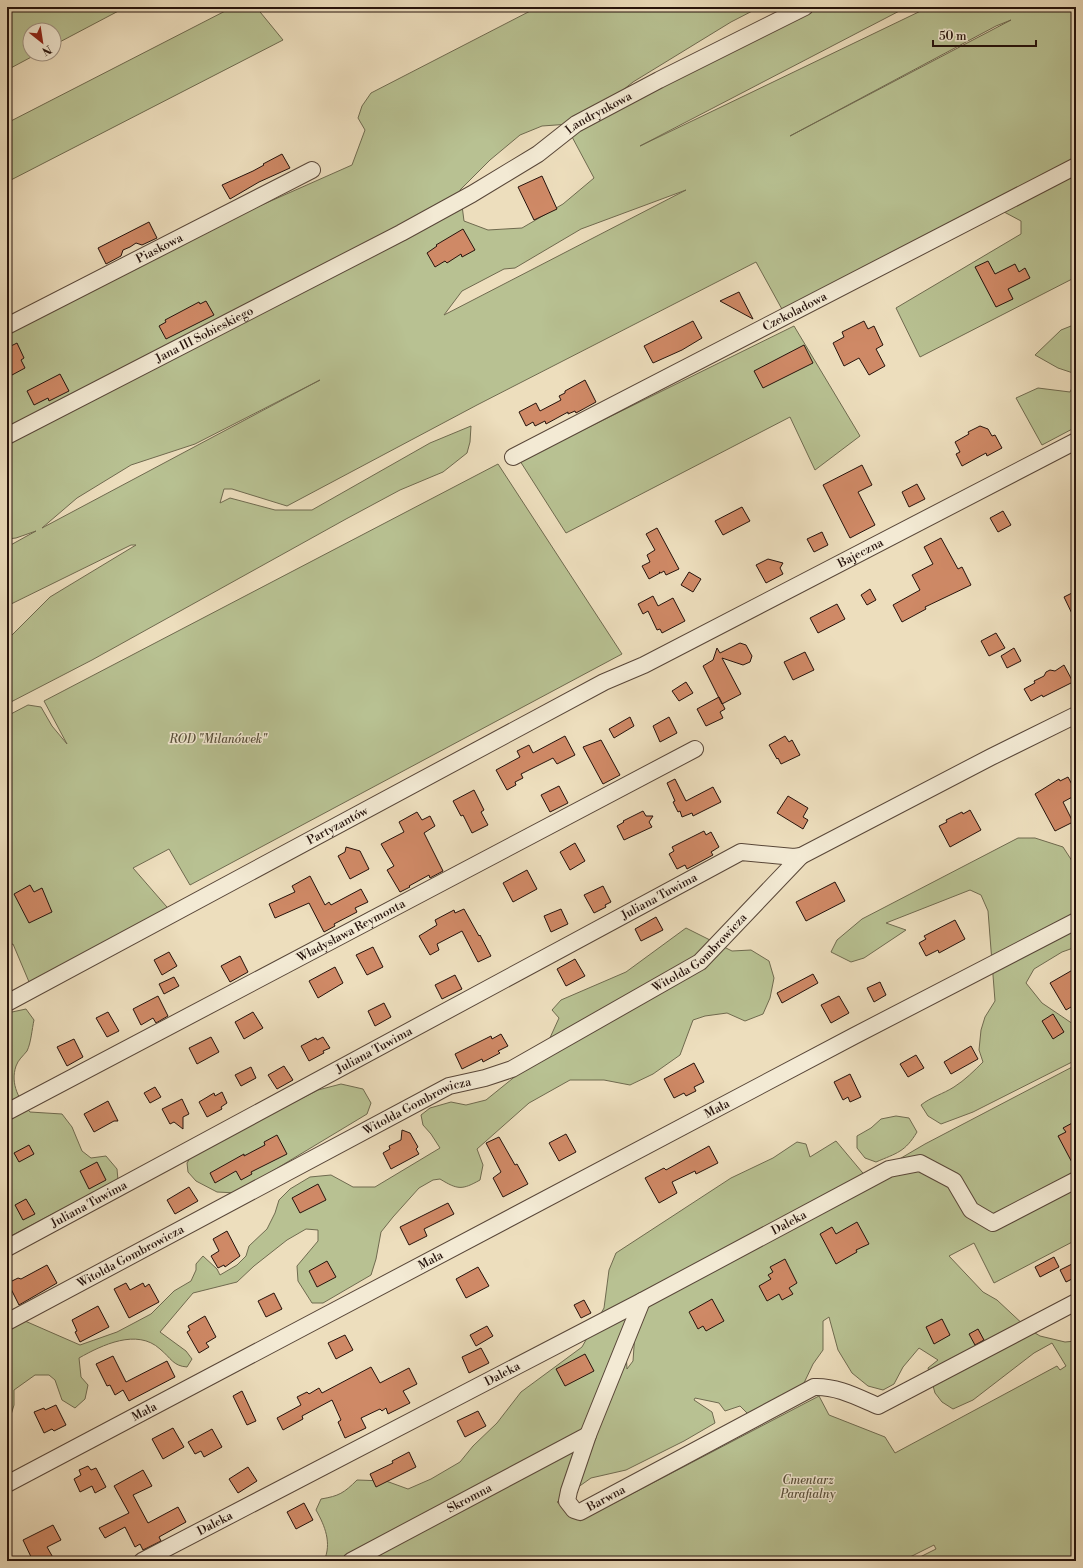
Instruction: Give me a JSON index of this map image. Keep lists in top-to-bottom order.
{
  "streets": {
    "street": [
      "Landrynkowa",
      "Piaskowa",
      "Czekoladowa",
      "Jana III Sobieskiego",
      "Bajeczna",
      "Partyzantów",
      "Juliana Tuwima",
      "Władysława Reymonta",
      "Witolda Gombrowicza",
      "Mała",
      "Daleka",
      "Barwna",
      "Skromna"
    ]
  },
  "crossings": [
    ["Landrynkowa", "Jana III Sobieskiego"],
    ["Bajeczna", "Partyzantów"],
    ["Juliana Tuwima", "Witolda Gombrowicza"],
    ["Daleka", "Barwna"],
    ["Barwna", "Skromna"]
  ],
  "parks": ["ROD \"Milanówek\"", "Cmentarz Parafialny"],
  "scale_bar": "50 m",
  "north": "bottom right"
}
